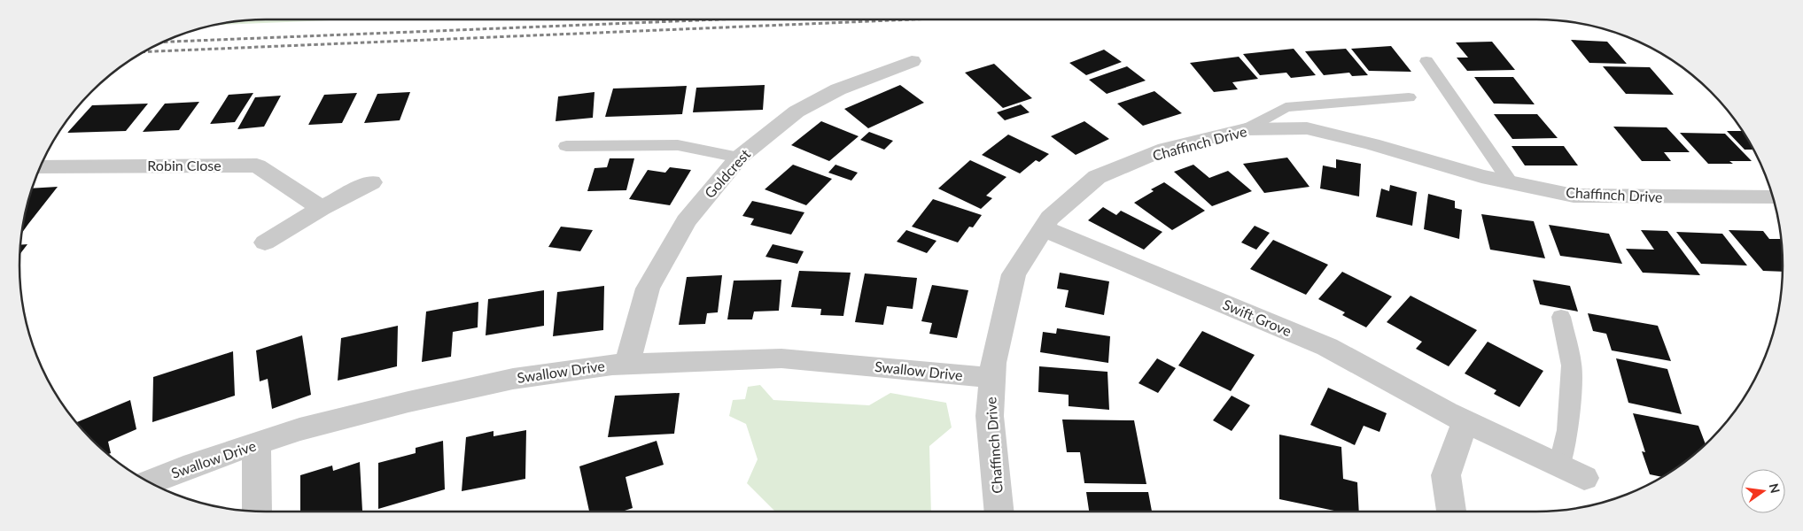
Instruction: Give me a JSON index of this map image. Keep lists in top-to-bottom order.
{
  "streets": {
    "street": [
      "Chaffinch Drive",
      "Robin Close",
      "Goldcrest",
      "Swift Grove",
      "Swallow Drive"
    ]
  },
  "crossings": [
    ["Chaffinch Drive", "Swift Grove"],
    ["Chaffinch Drive", "Swallow Drive"],
    ["Goldcrest", "Swallow Drive"]
  ],
  "north": "right"
}
